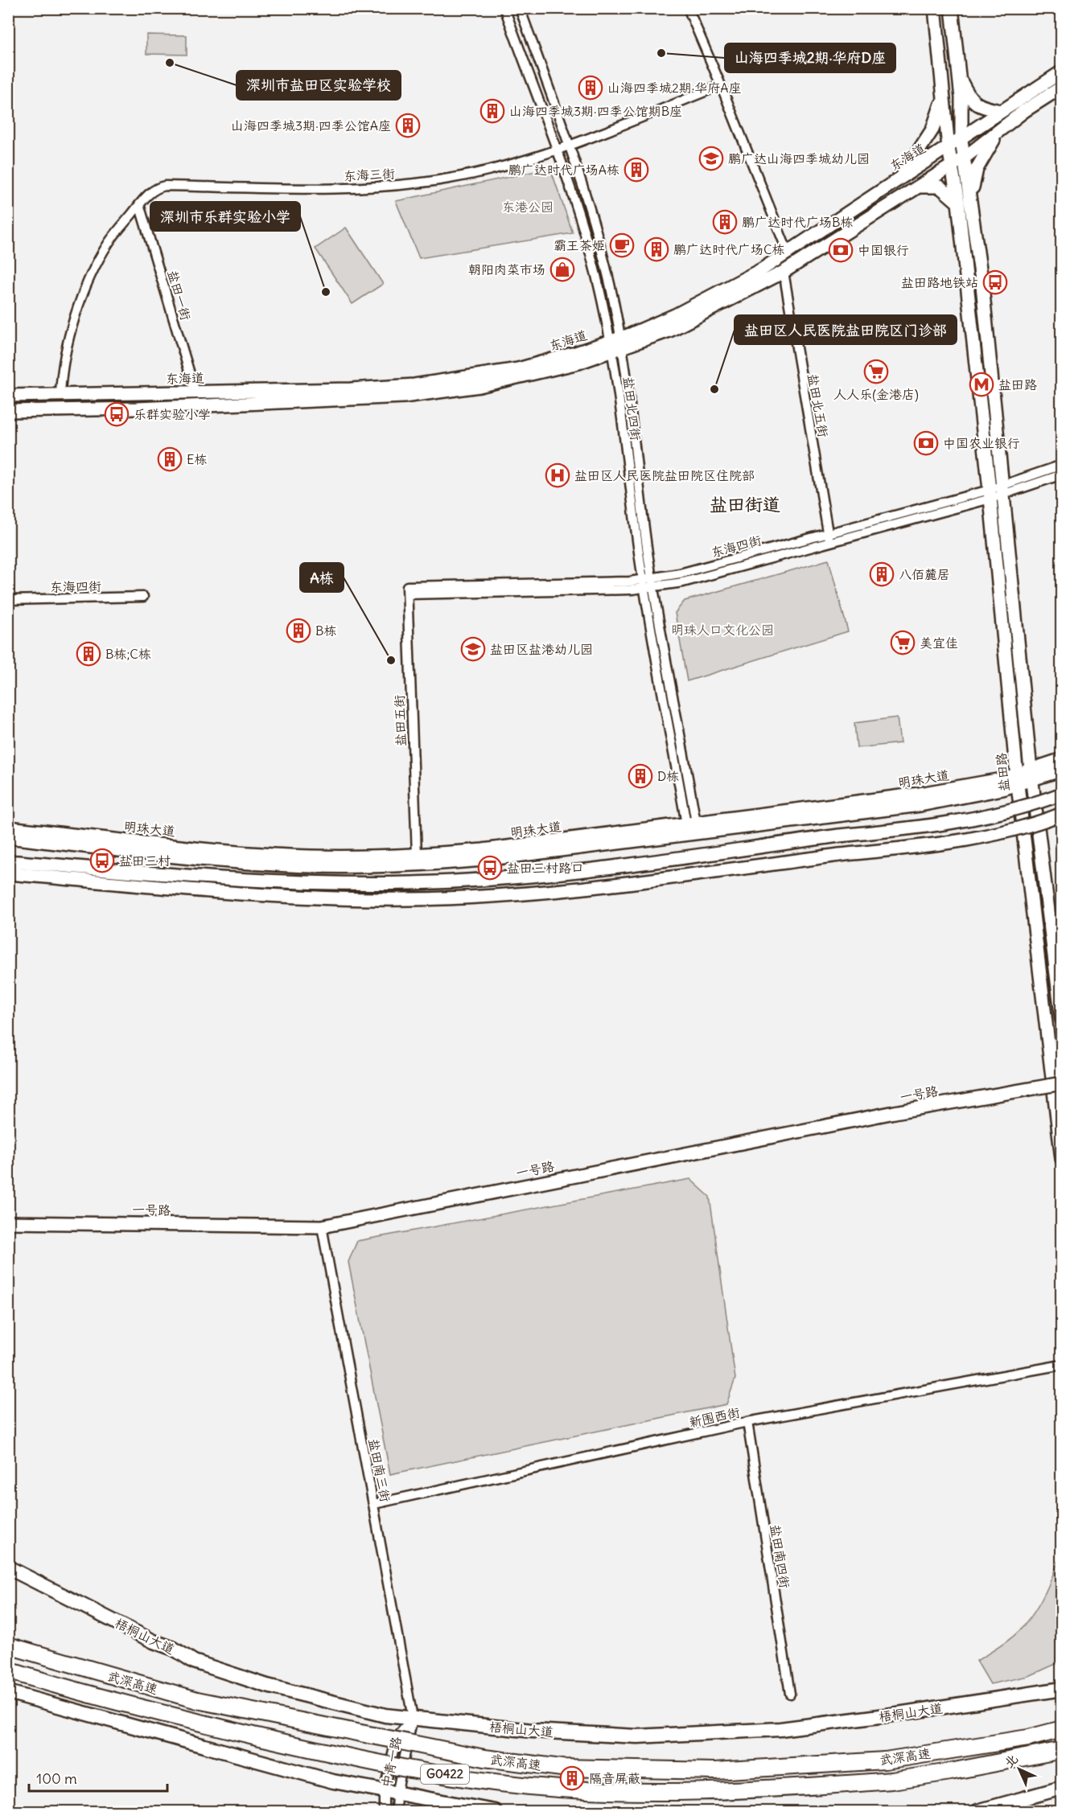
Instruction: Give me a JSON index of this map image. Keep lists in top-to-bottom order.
{
  "streets": {
    "highway": ["武深高速", "G0422"],
    "main road": ["梧桐山大道"],
    "street": [
      "东海道",
      "东海三街",
      "盐田一街",
      "盐田北五街",
      "盐田北四街",
      "东海四街",
      "盐田五街",
      "盐田路",
      "明珠大道",
      "一号路",
      "新围西街",
      "盐田南三街",
      "盐田南四街",
      "中青一路"
    ]
  },
  "crossings": [
    ["东海道", "盐田一街"],
    ["东海道", "盐田北五街"],
    ["东海道", "盐田北四街"],
    ["东海道", "盐田路"],
    ["东海三街", "盐田一街"],
    ["东海三街", "盐田北四街"],
    ["盐田北五街", "东海四街"],
    ["盐田北四街", "东海四街"],
    ["盐田北四街", "明珠大道"],
    ["东海四街", "盐田五街"],
    ["东海四街", "盐田路"],
    ["盐田五街", "明珠大道"],
    ["盐田路", "明珠大道"],
    ["一号路", "盐田南三街"],
    ["新围西街", "盐田南三街"],
    ["新围西街", "盐田南四街"],
    ["盐田南三街", "梧桐山大道"],
    ["盐田南三街", "中青一路"],
    ["梧桐山大道", "中青一路"]
  ],
  "districts": ["盐田街道"],
  "parks": ["东港公园", "明珠人口文化公园"],
  "places": {
    "other": [
      "山海四季城2期·华府D座",
      "深圳市盐田区实验学校",
      "深圳市乐群实验小学",
      "盐田区人民医院盐田院区门诊部",
      "A栋"
    ],
    "building": [
      "山海四季城2期·华府A座",
      "山海四季城3期·四季公馆期B座",
      "山海四季城3期·四季公馆A座",
      "鹏广达时代广场A栋",
      "鹏广达时代广场B栋",
      "鹏广达时代广场C栋",
      "E栋",
      "八佰麓居",
      "B栋",
      "B栋;C栋",
      "D栋",
      "隔音屏蔽"
    ],
    "school or university": ["鹏广达山海四季城幼儿园", "盐田区盐港幼儿园"],
    "cafe": ["霸王茶姬"],
    "bank": ["中国银行", "中国农业银行"],
    "shop": ["朝阳肉菜市场"],
    "bus stop": [
      "盐田路地铁站",
      "乐群实验小学",
      "盐田三村",
      "盐田三村路口"
    ],
    "supermarket": ["人人乐(金港店)", "美宜佳"],
    "metro station": ["盐田路"],
    "hospital": ["盐田区人民医院盐田院区住院部"]
  },
  "scale_bar": "100 m",
  "north": "top left"
}
